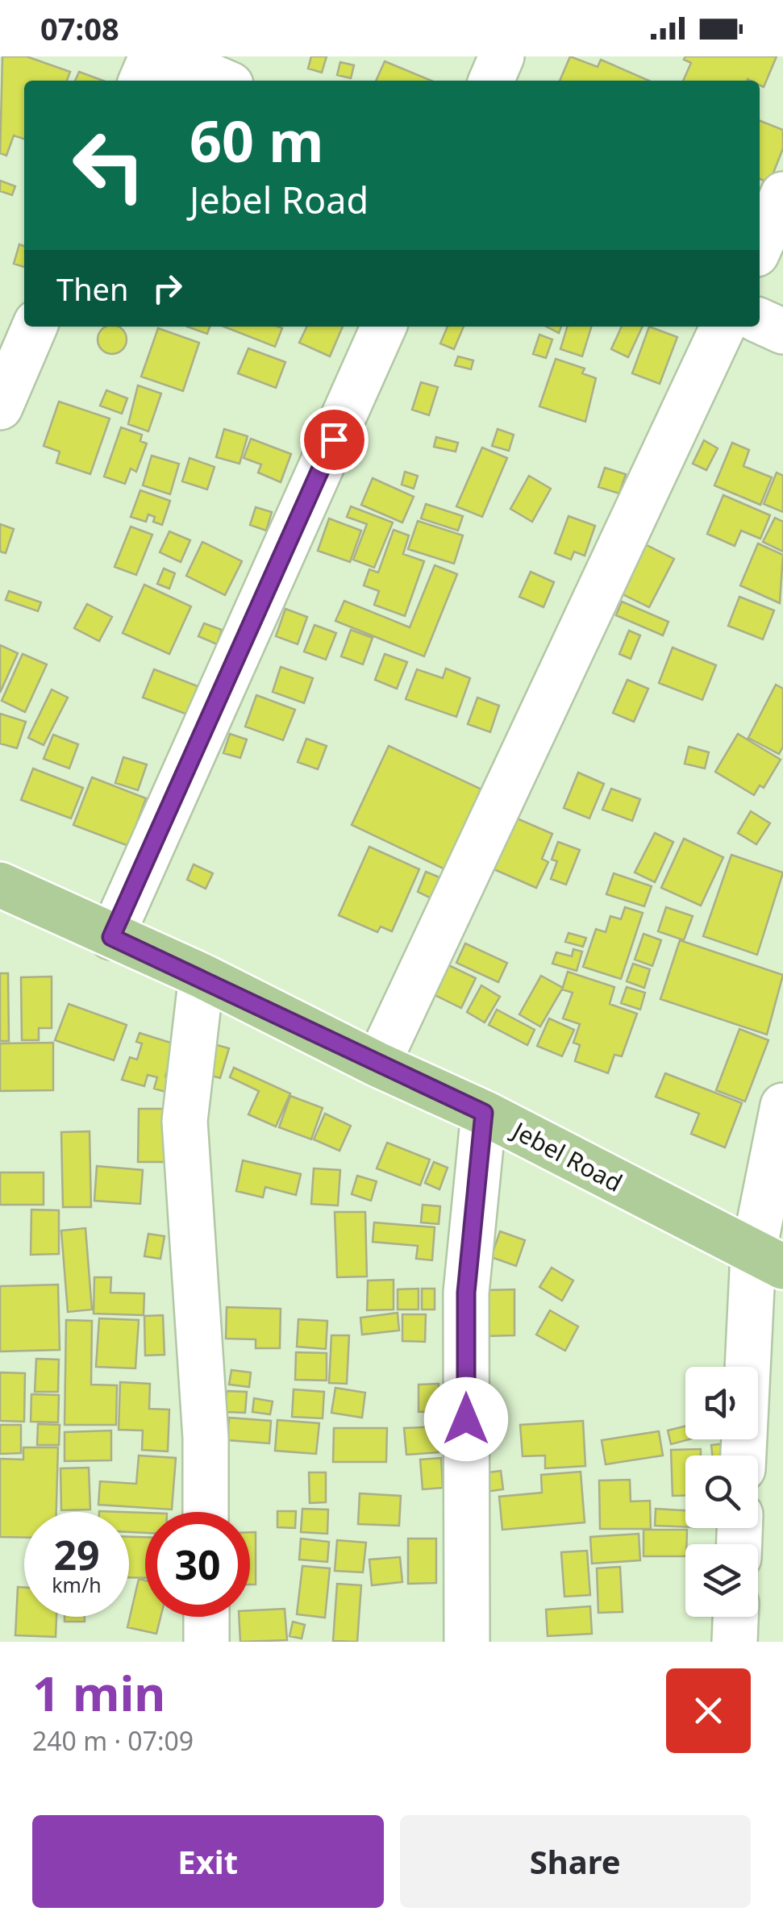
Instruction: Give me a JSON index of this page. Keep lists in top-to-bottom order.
{
  "streets": {
    "main road": ["Jebel Road"]
  },
  "page": {
    "status": "07:08",
    "turn": ["60 m", "Jebel Road"],
    "then": "Then",
    "speed": "29 km/h",
    "limit": "30",
    "heading": ["1 min", "240 m · 07:09"],
    "buttons": ["Exit", "Share"]
  }
}
